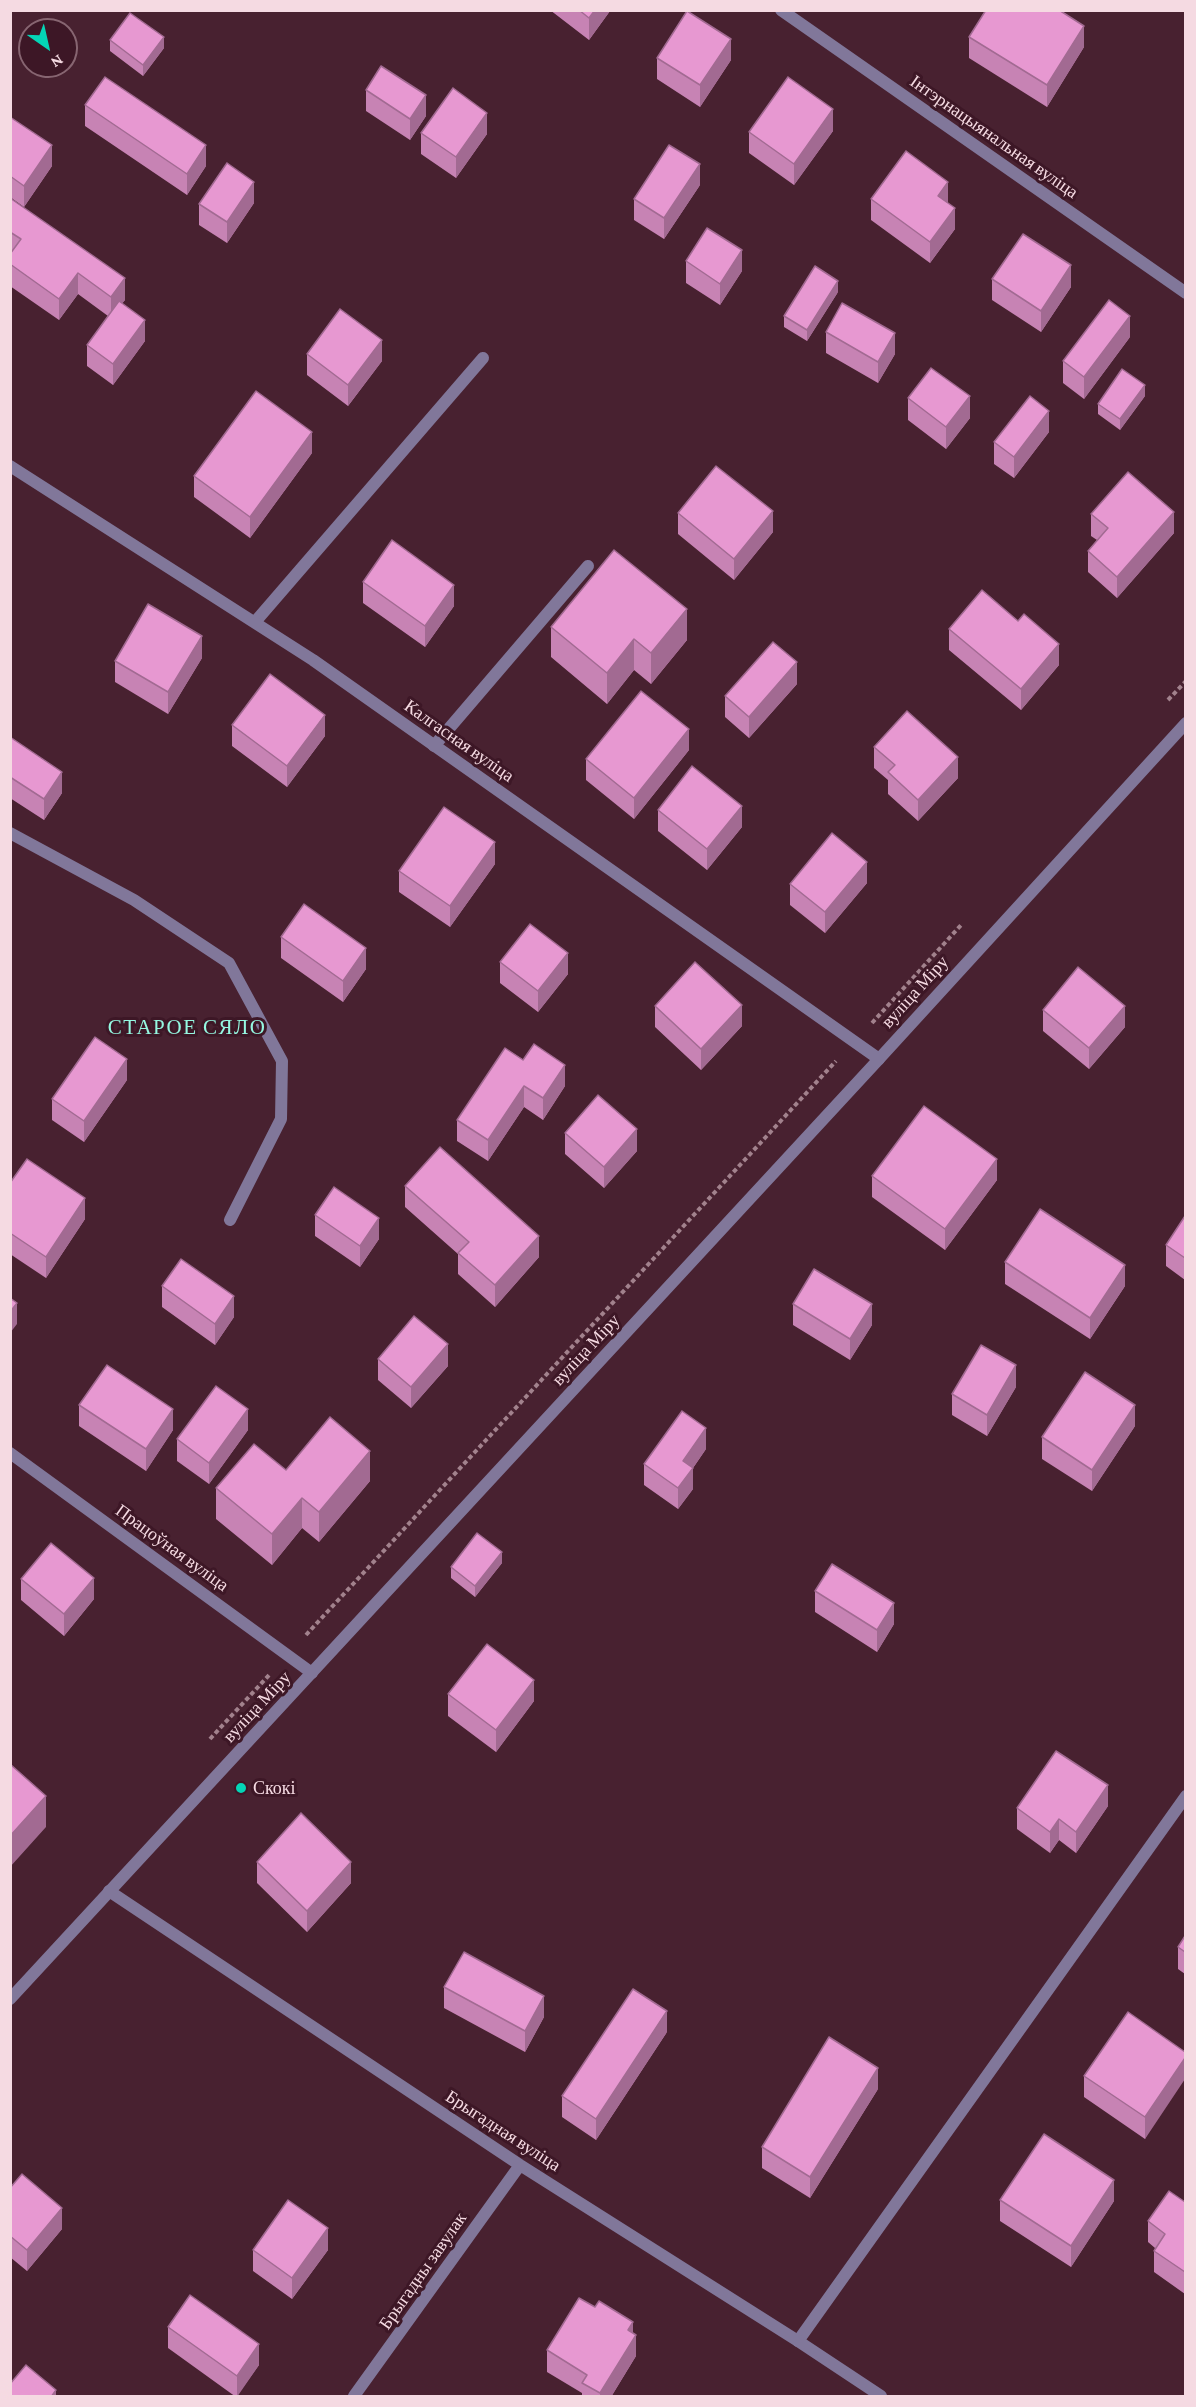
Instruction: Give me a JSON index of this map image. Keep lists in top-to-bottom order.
{
  "streets": {
    "street": [
      "Інтэрнацыянальная вуліца",
      "Калгасная вуліца",
      "вуліца Міру",
      "Працоўная вуліца",
      "Брыгадная вуліца",
      "Брыгадны завулак"
    ]
  },
  "crossings": [
    ["Калгасная вуліца", "вуліца Міру"],
    ["вуліца Міру", "Працоўная вуліца"],
    ["вуліца Міру", "Брыгадная вуліца"],
    ["Брыгадная вуліца", "Брыгадны завулак"]
  ],
  "districts": ["СТАРОЕ СЯЛО"],
  "places": ["Скокі"],
  "north": "bottom right"
}
